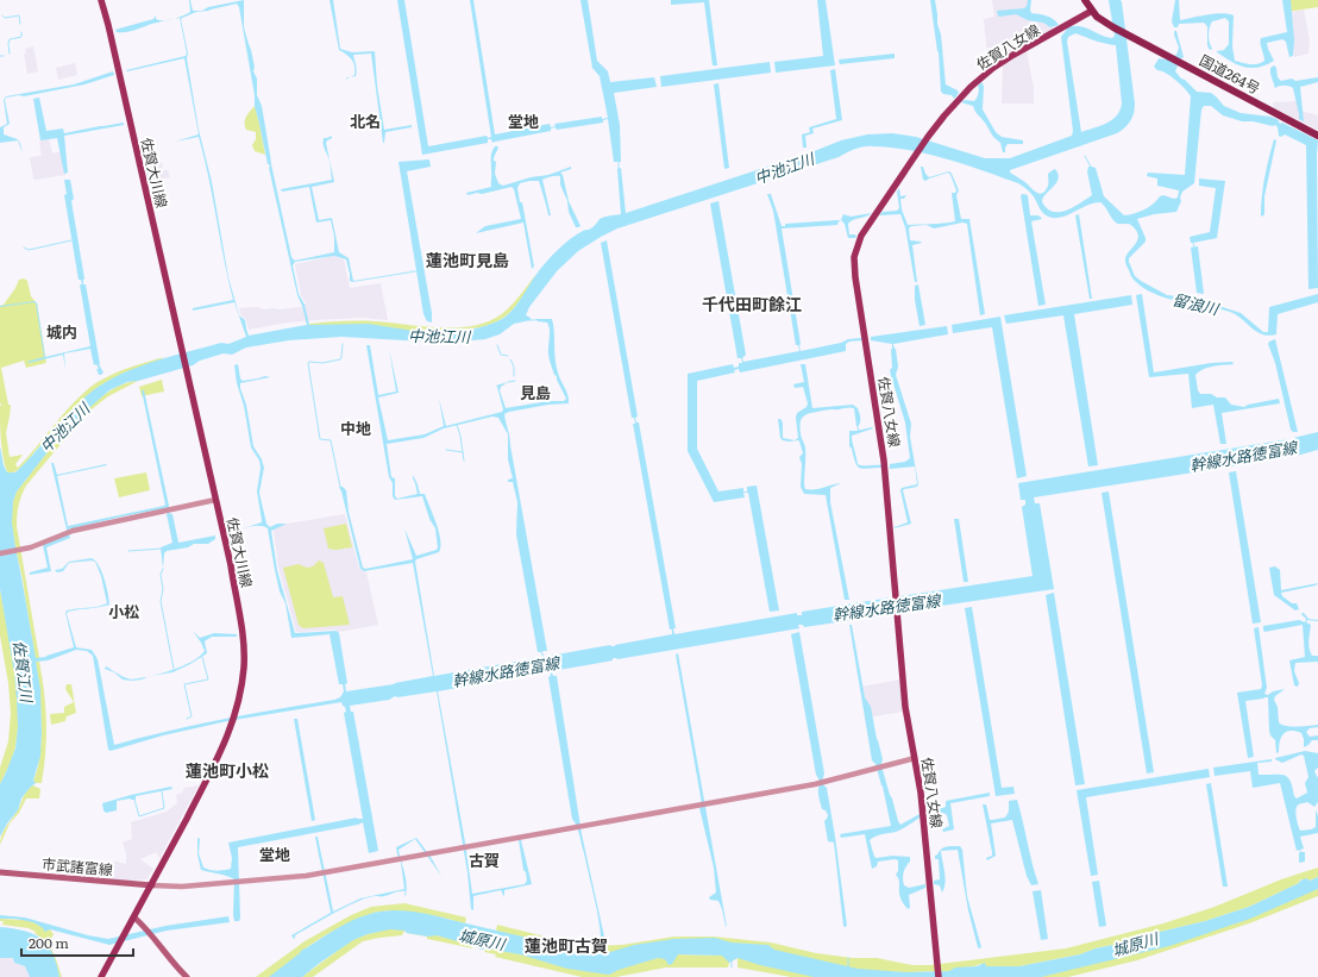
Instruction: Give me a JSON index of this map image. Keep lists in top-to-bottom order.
{
  "streets": {
    "highway": ["国道264号"],
    "main road": ["佐賀八女線", "佐賀大川線", "市武諸富線"]
  },
  "crossings": [
    ["佐賀八女線", "国道264号"],
    ["佐賀大川線", "市武諸富線"]
  ],
  "districts": [
    "北名",
    "堂地",
    "蓮池町見島",
    "千代田町餘江",
    "城内",
    "見島",
    "中地",
    "小松",
    "蓮池町小松",
    "堂地",
    "古賀",
    "蓮池町古賀"
  ],
  "water": [
    "中池江川",
    "留浪川",
    "幹線水路徳富線",
    "佐賀江川",
    "城原川"
  ],
  "scale_bar": "200 m"
}
